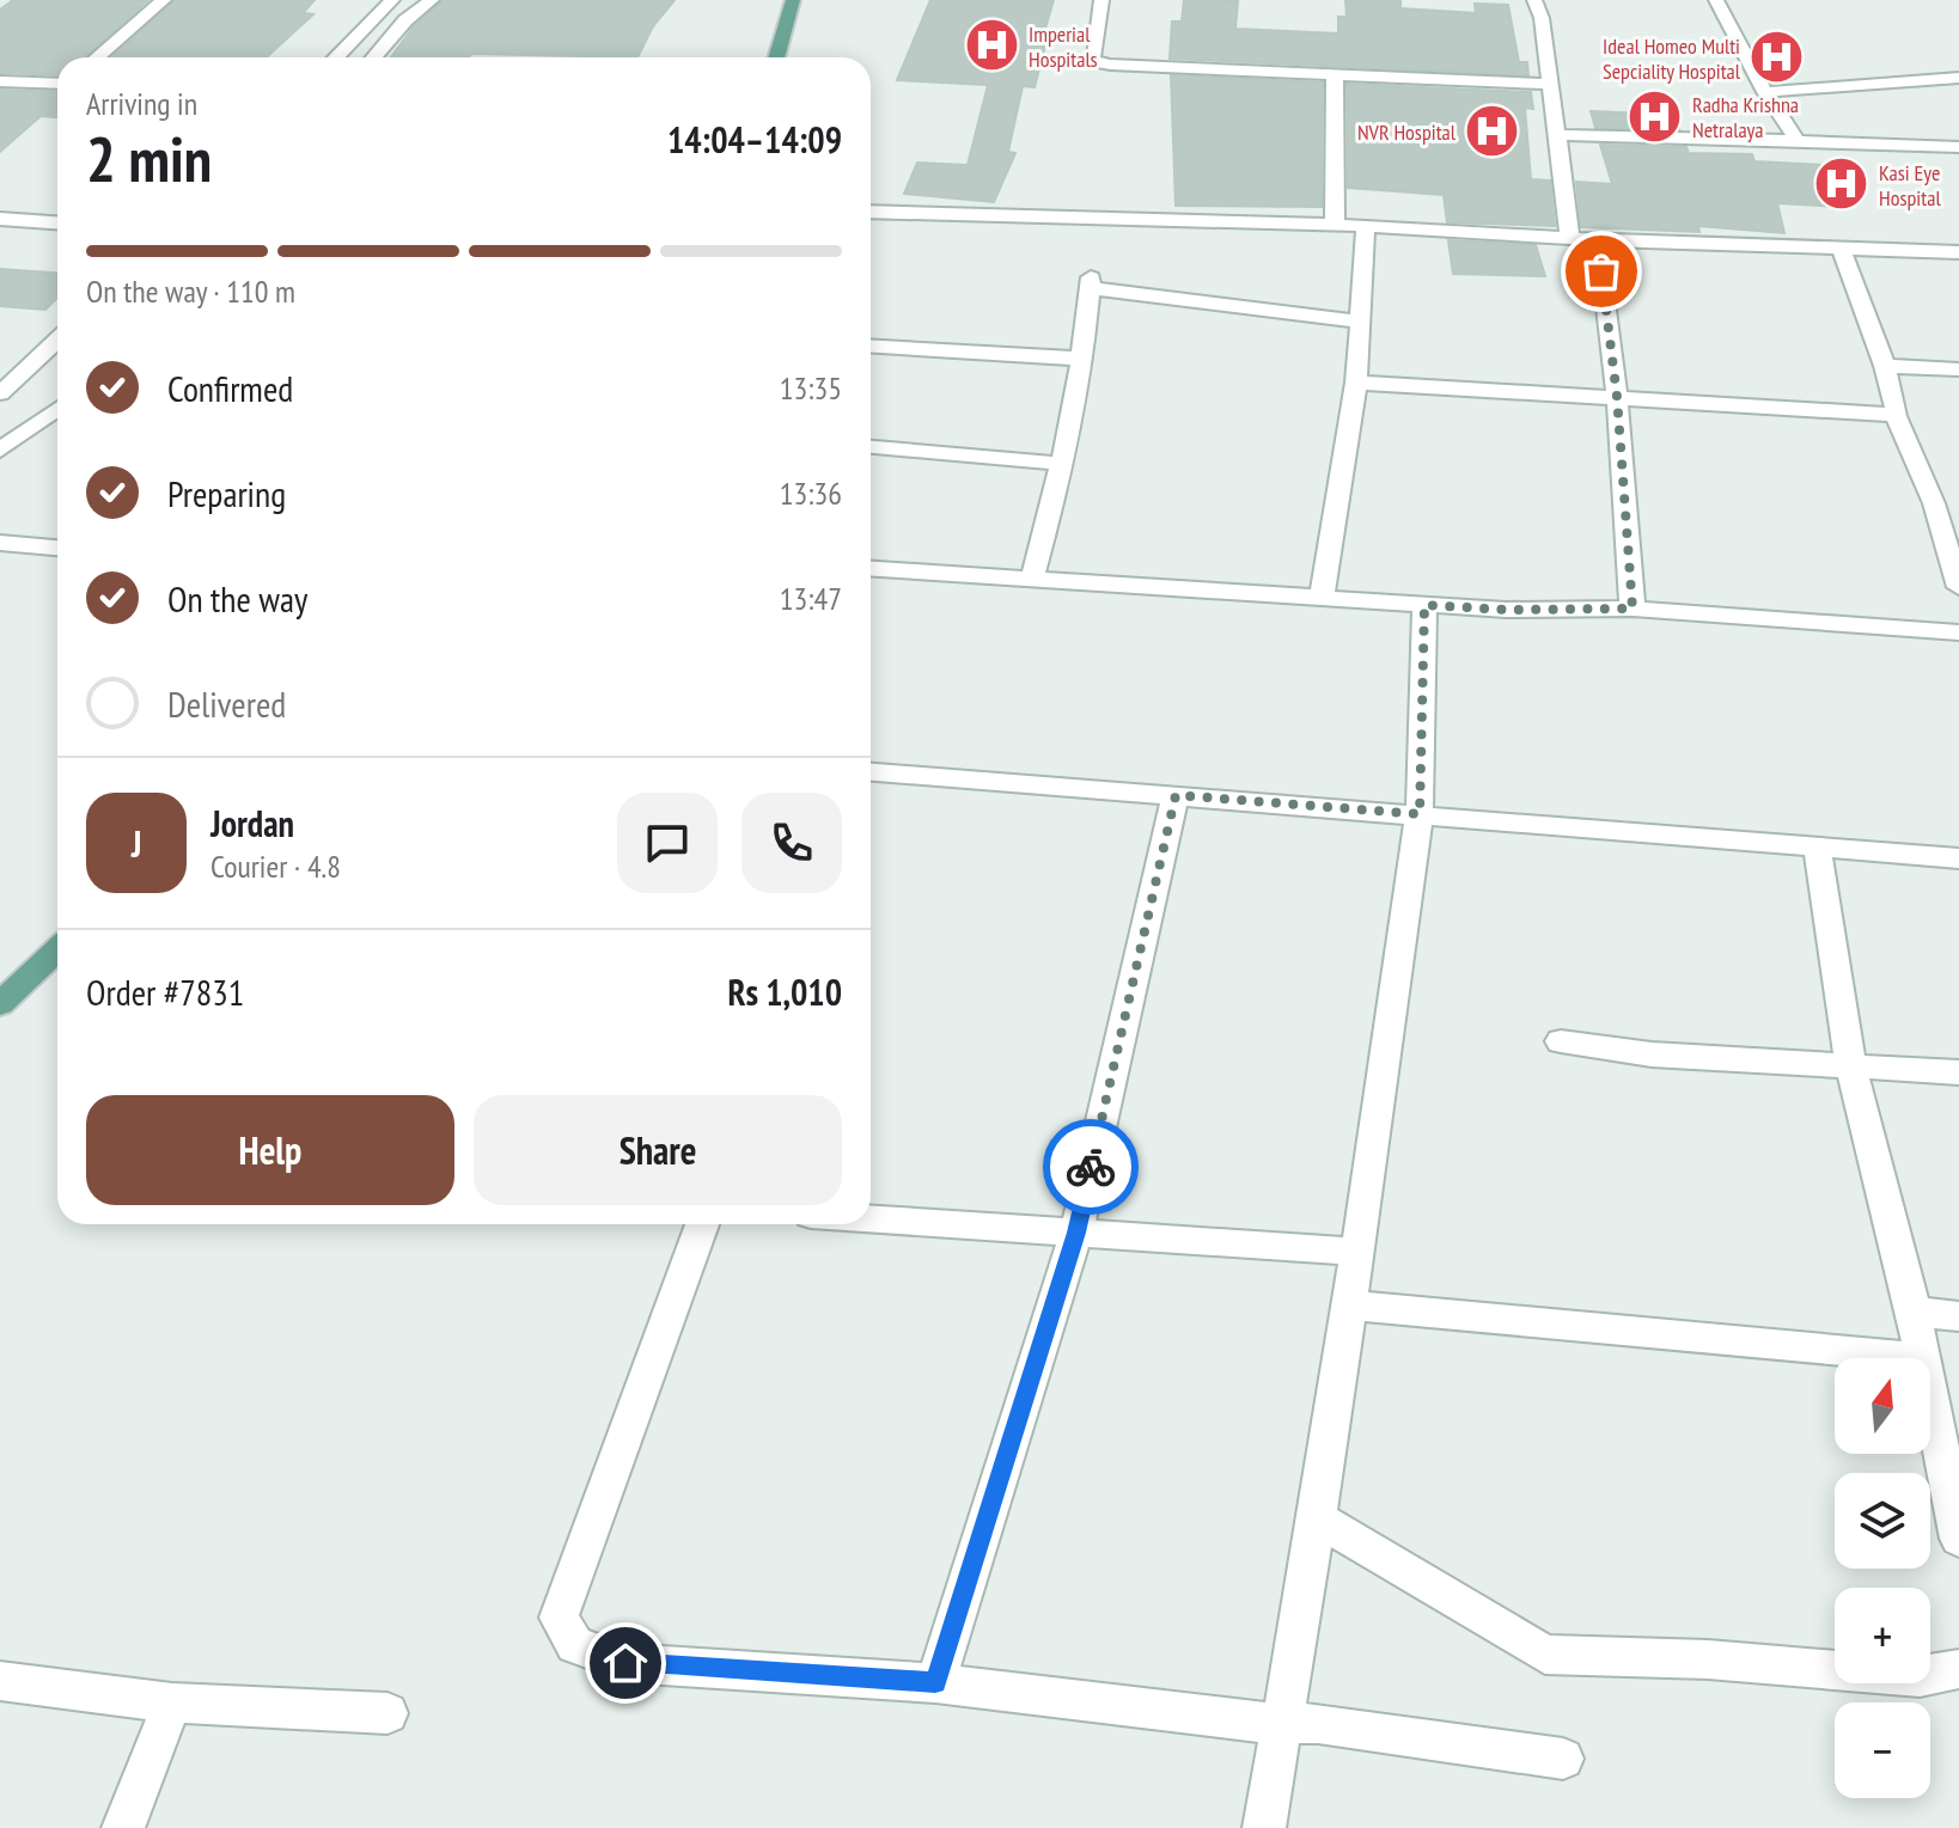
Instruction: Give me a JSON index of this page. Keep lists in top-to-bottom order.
{
  "places": {
    "hospital": [
      "Imperial Hospitals",
      "Ideal Homeo Multi Sepciality Hospital",
      "Radha Krishna Netralaya",
      "NVR Hospital",
      "Kasi Eye Hospital"
    ]
  },
  "north": "top",
  "page": {
    "heading": ["2 min", "Arriving in", "14:04–14:09"],
    "panel": [
      "Jordan",
      "Courier · 4.8",
      "Order #7831",
      "Rs 1,010"
    ],
    "bar": "On the way · 110 m",
    "list": [
      ["Confirmed", "13:35"],
      ["Preparing", "13:36"],
      ["On the way", "13:47"],
      "Delivered"
    ],
    "round": "J",
    "buttons": ["Help", "Share"],
    "map_buttons": ["+", "−"]
  }
}
